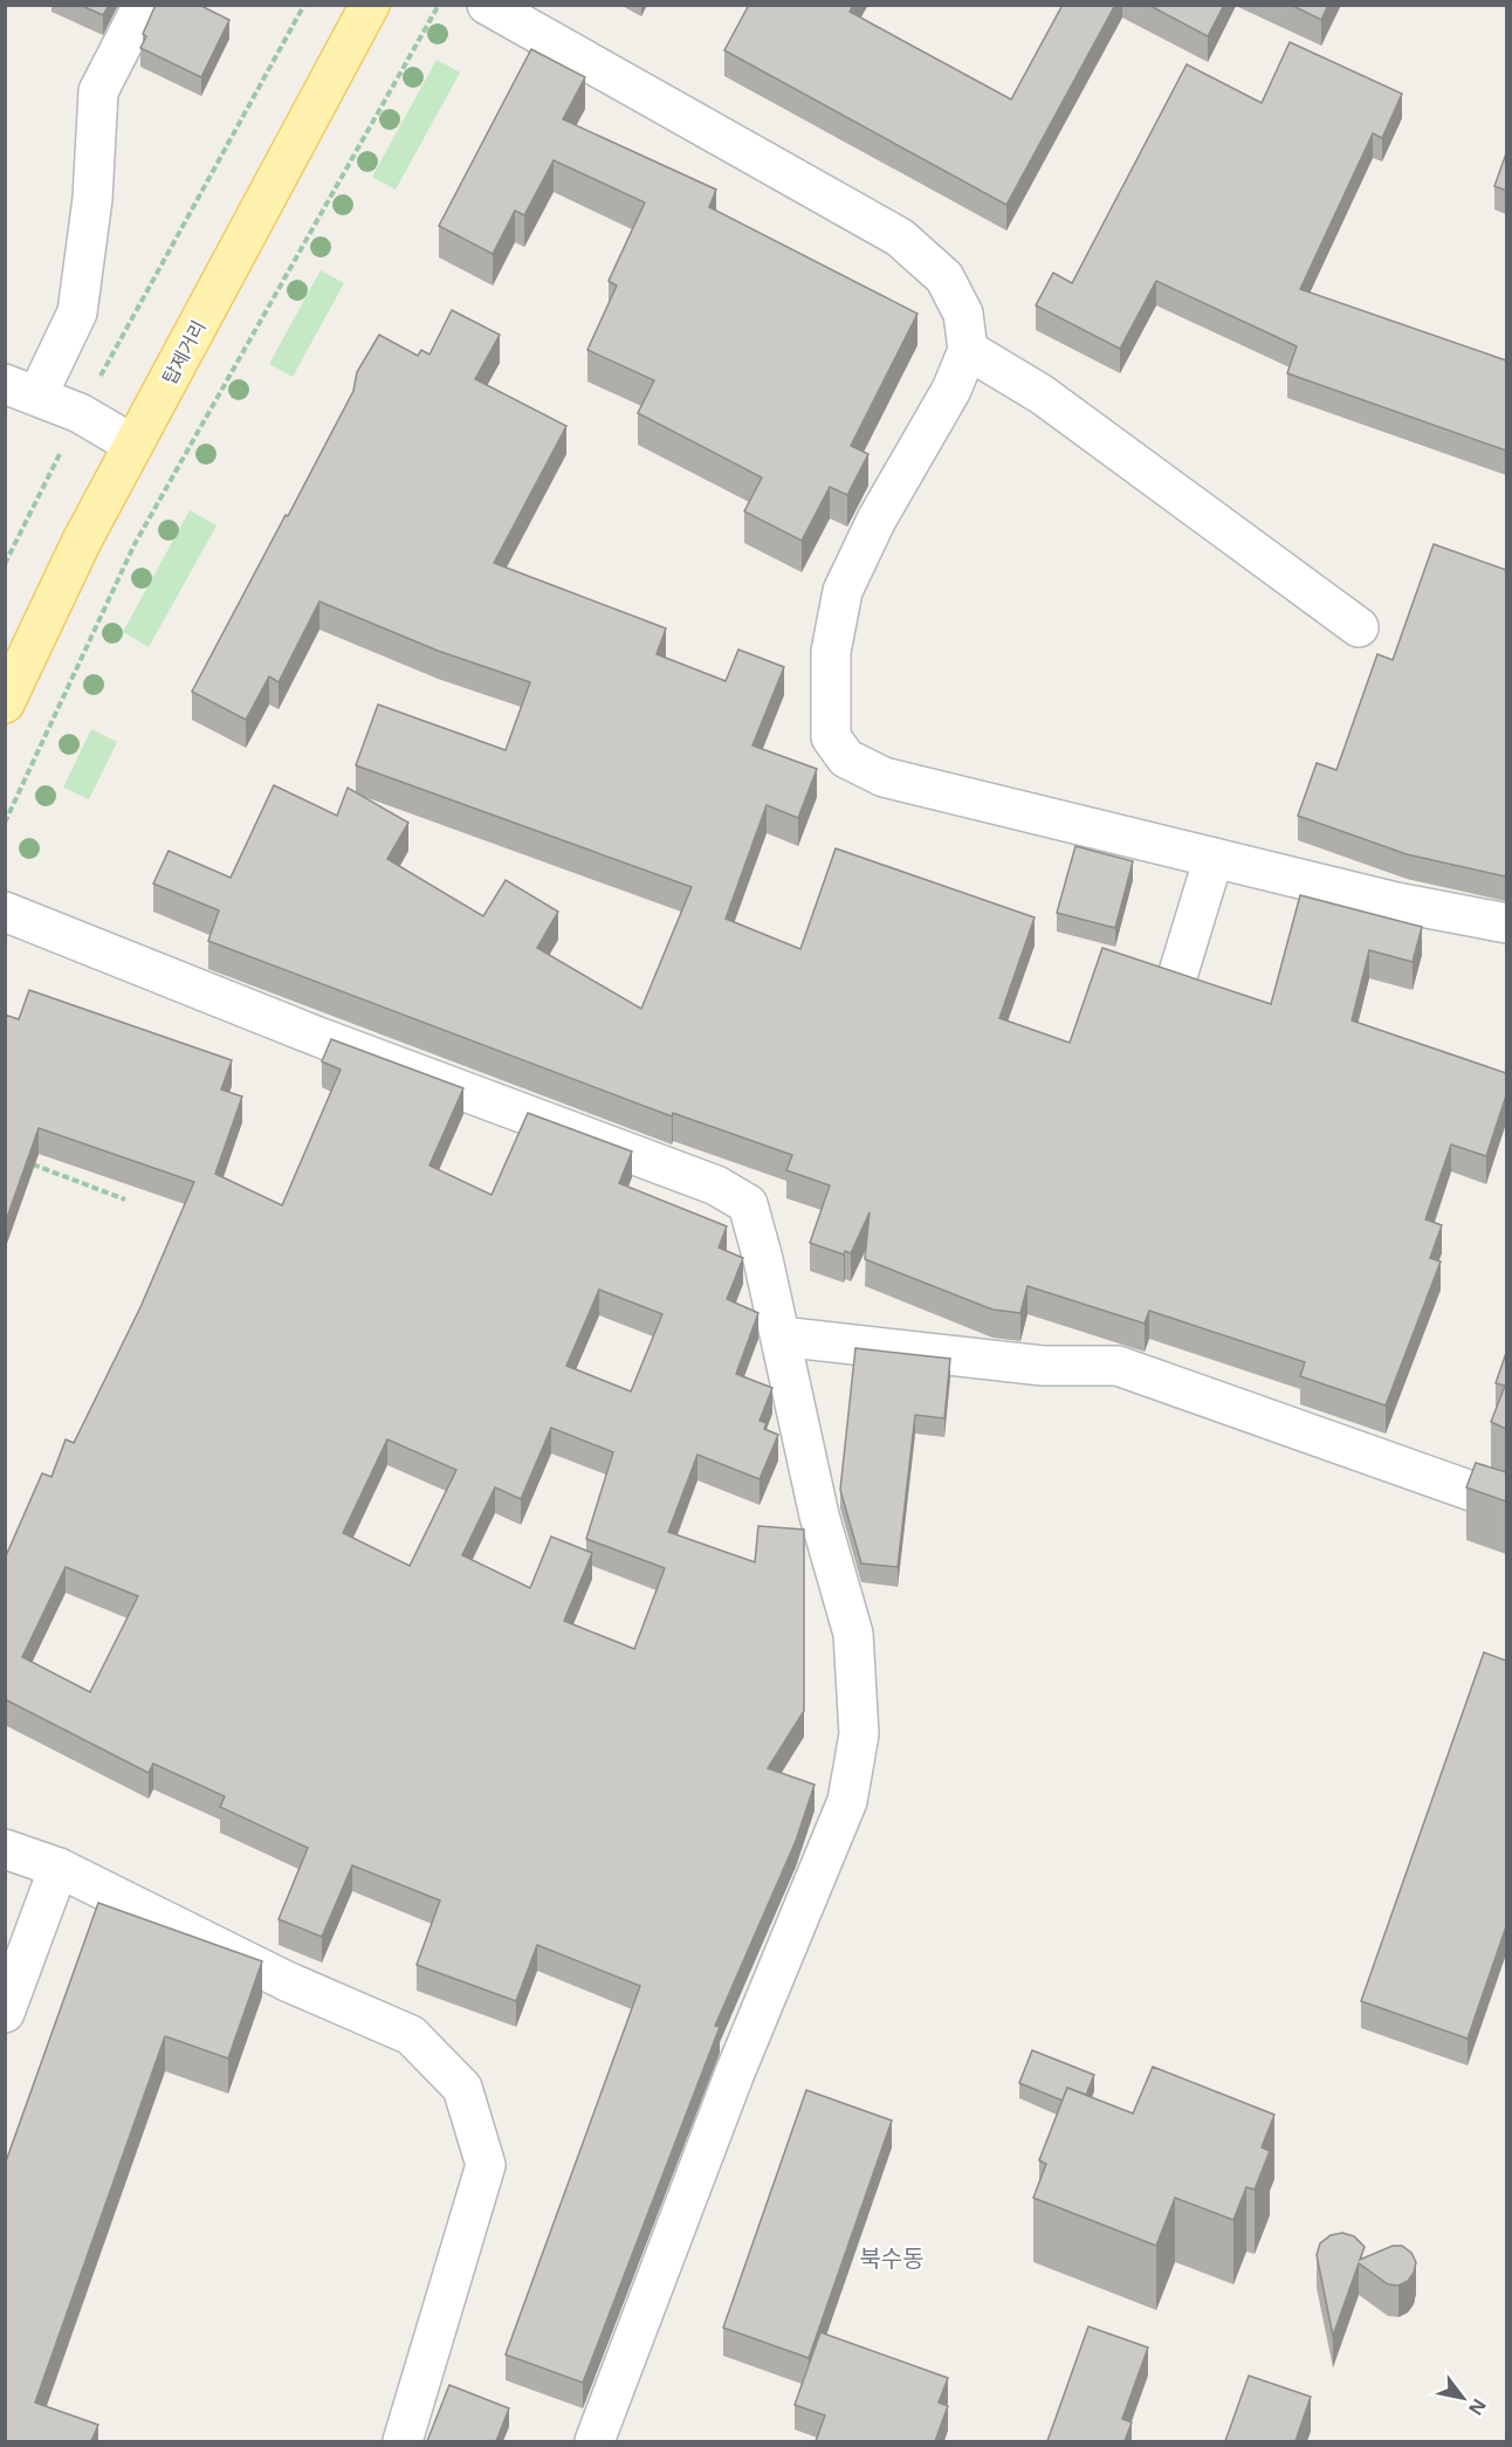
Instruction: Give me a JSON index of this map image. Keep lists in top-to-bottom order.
{
  "streets": {
    "main road": ["탑제거리"]
  },
  "districts": ["북수동"],
  "north": "bottom right"
}
